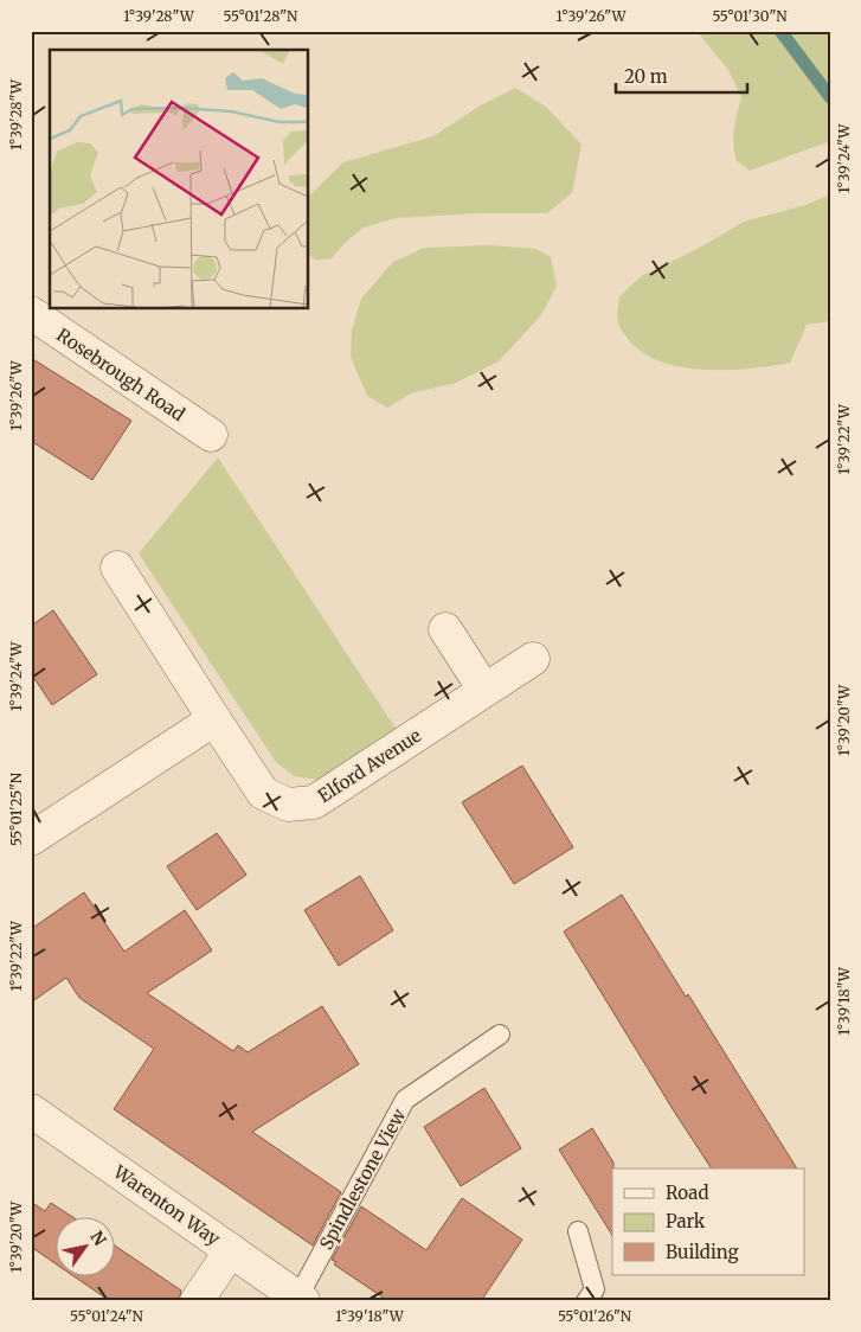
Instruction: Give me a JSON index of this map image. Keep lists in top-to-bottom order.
{
  "streets": {
    "street": ["Rosebrough Road", "Elford Avenue", "Warenton Way"],
    "lane": ["Spindlestone View"]
  },
  "crossings": [
    ["Spindlestone View", "Warenton Way"]
  ],
  "legend": ["Road", "Park", "Building"],
  "scale_bar": "20 m",
  "north": "top right",
  "coordinates": [
    "1°39'28\"W",
    "55°01'28\"N",
    "1°39'26\"W",
    "55°01'30\"N",
    "1°39'24\"W",
    "1°39'22\"W",
    "1°39'20\"W",
    "55°01'25\"N",
    "1°39'18\"W",
    "55°01'24\"N",
    "55°01'26\"N"
  ]
}
